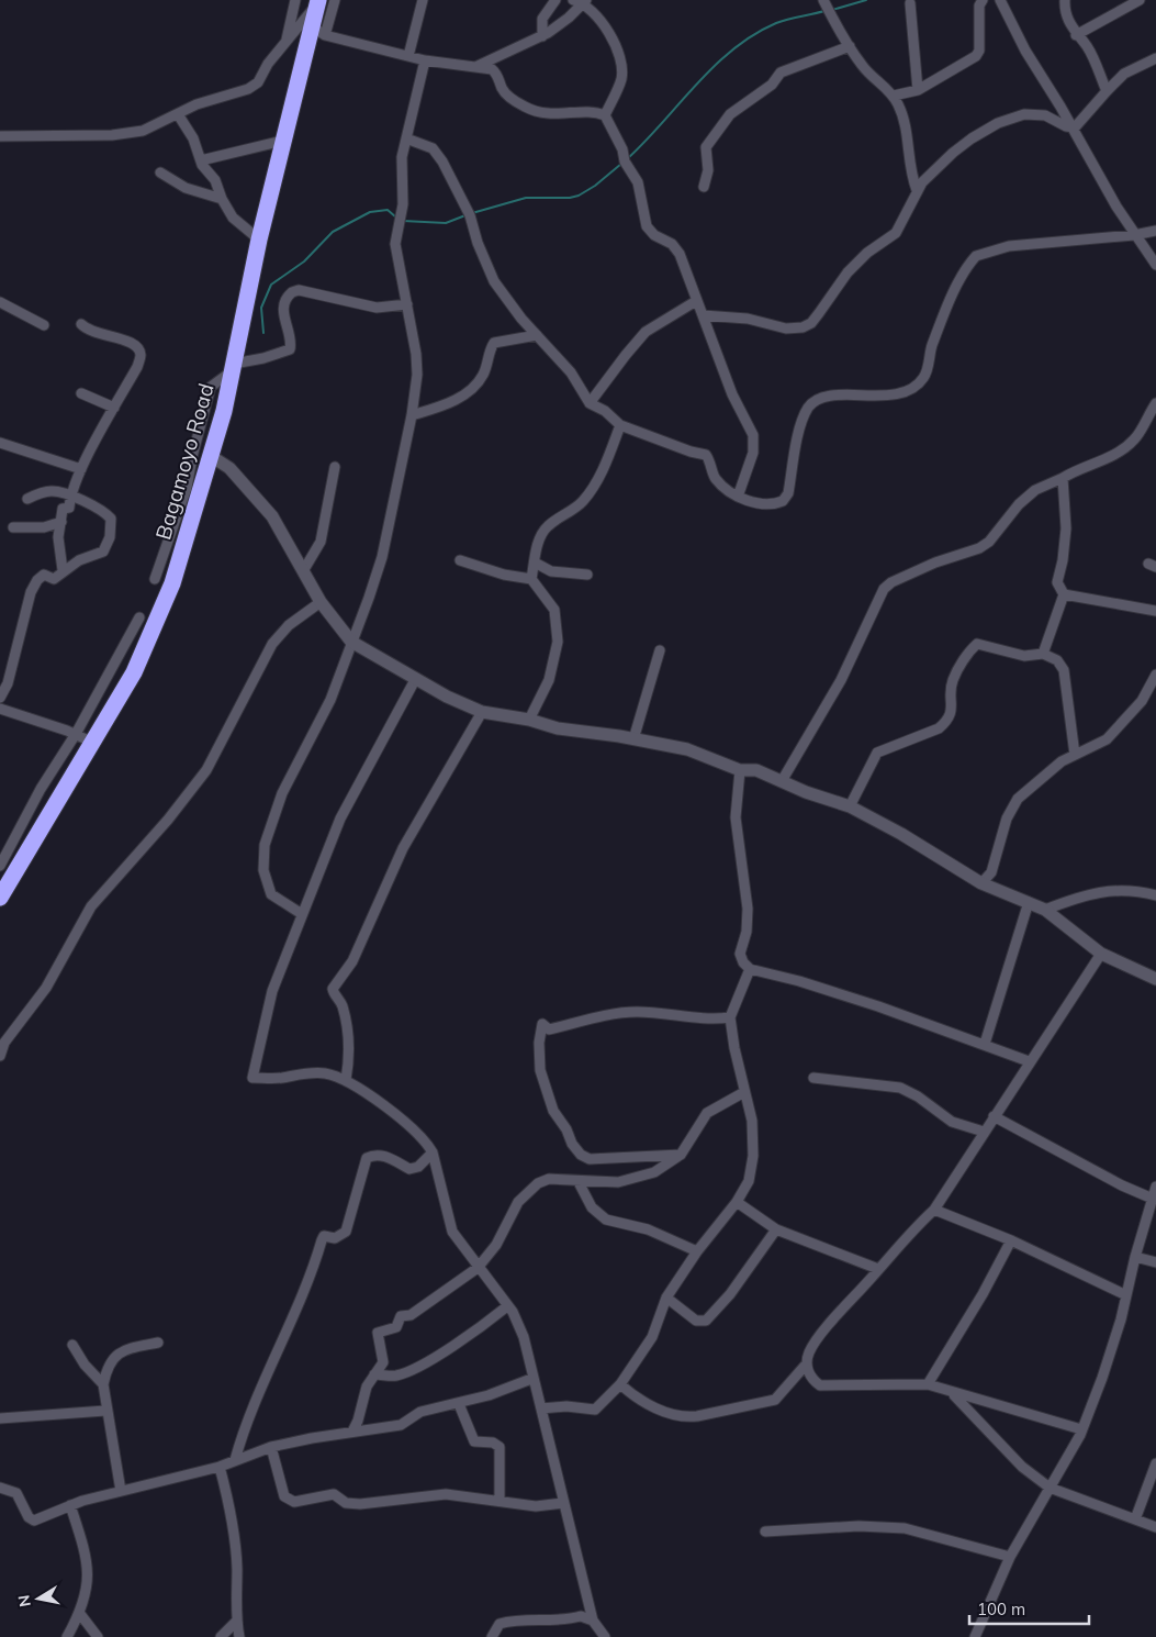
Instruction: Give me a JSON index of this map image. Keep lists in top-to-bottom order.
{
  "streets": {
    "highway": ["Bagamoyo Road"]
  },
  "scale_bar": "100 m",
  "north": "left"
}
